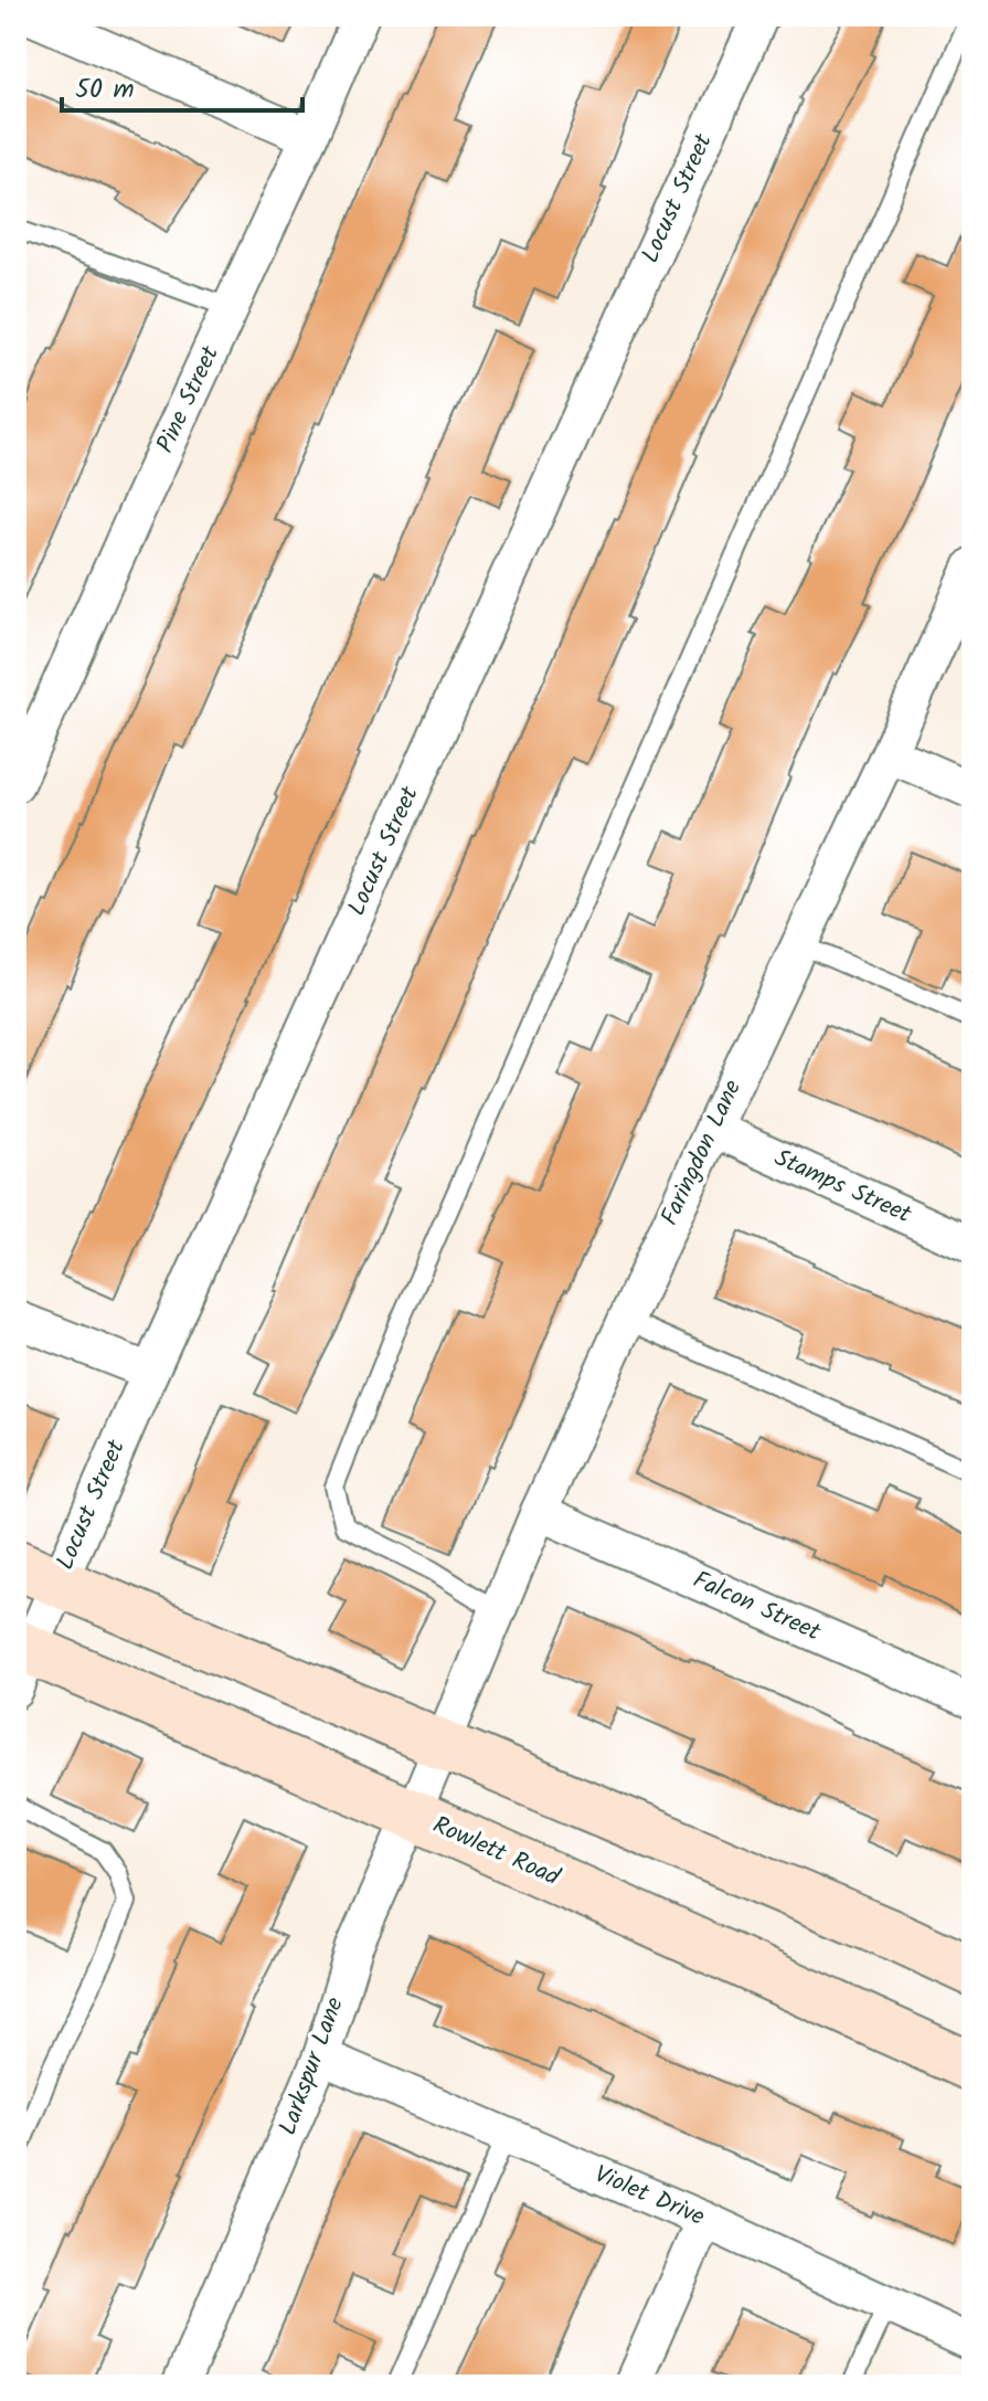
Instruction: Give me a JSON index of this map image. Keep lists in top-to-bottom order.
{
  "streets": {
    "main road": ["Rowlett Road"],
    "street": [
      "Locust Street",
      "Pine Street",
      "Faringdon Lane",
      "Stamps Street",
      "Falcon Street",
      "Larkspur Lane",
      "Violet Drive"
    ]
  },
  "crossings": [
    ["Locust Street", "Rowlett Road"],
    ["Faringdon Lane", "Stamps Street"],
    ["Faringdon Lane", "Falcon Street"],
    ["Faringdon Lane", "Larkspur Lane"],
    ["Rowlett Road", "Larkspur Lane"],
    ["Larkspur Lane", "Violet Drive"]
  ],
  "scale_bar": "50 m"
}
